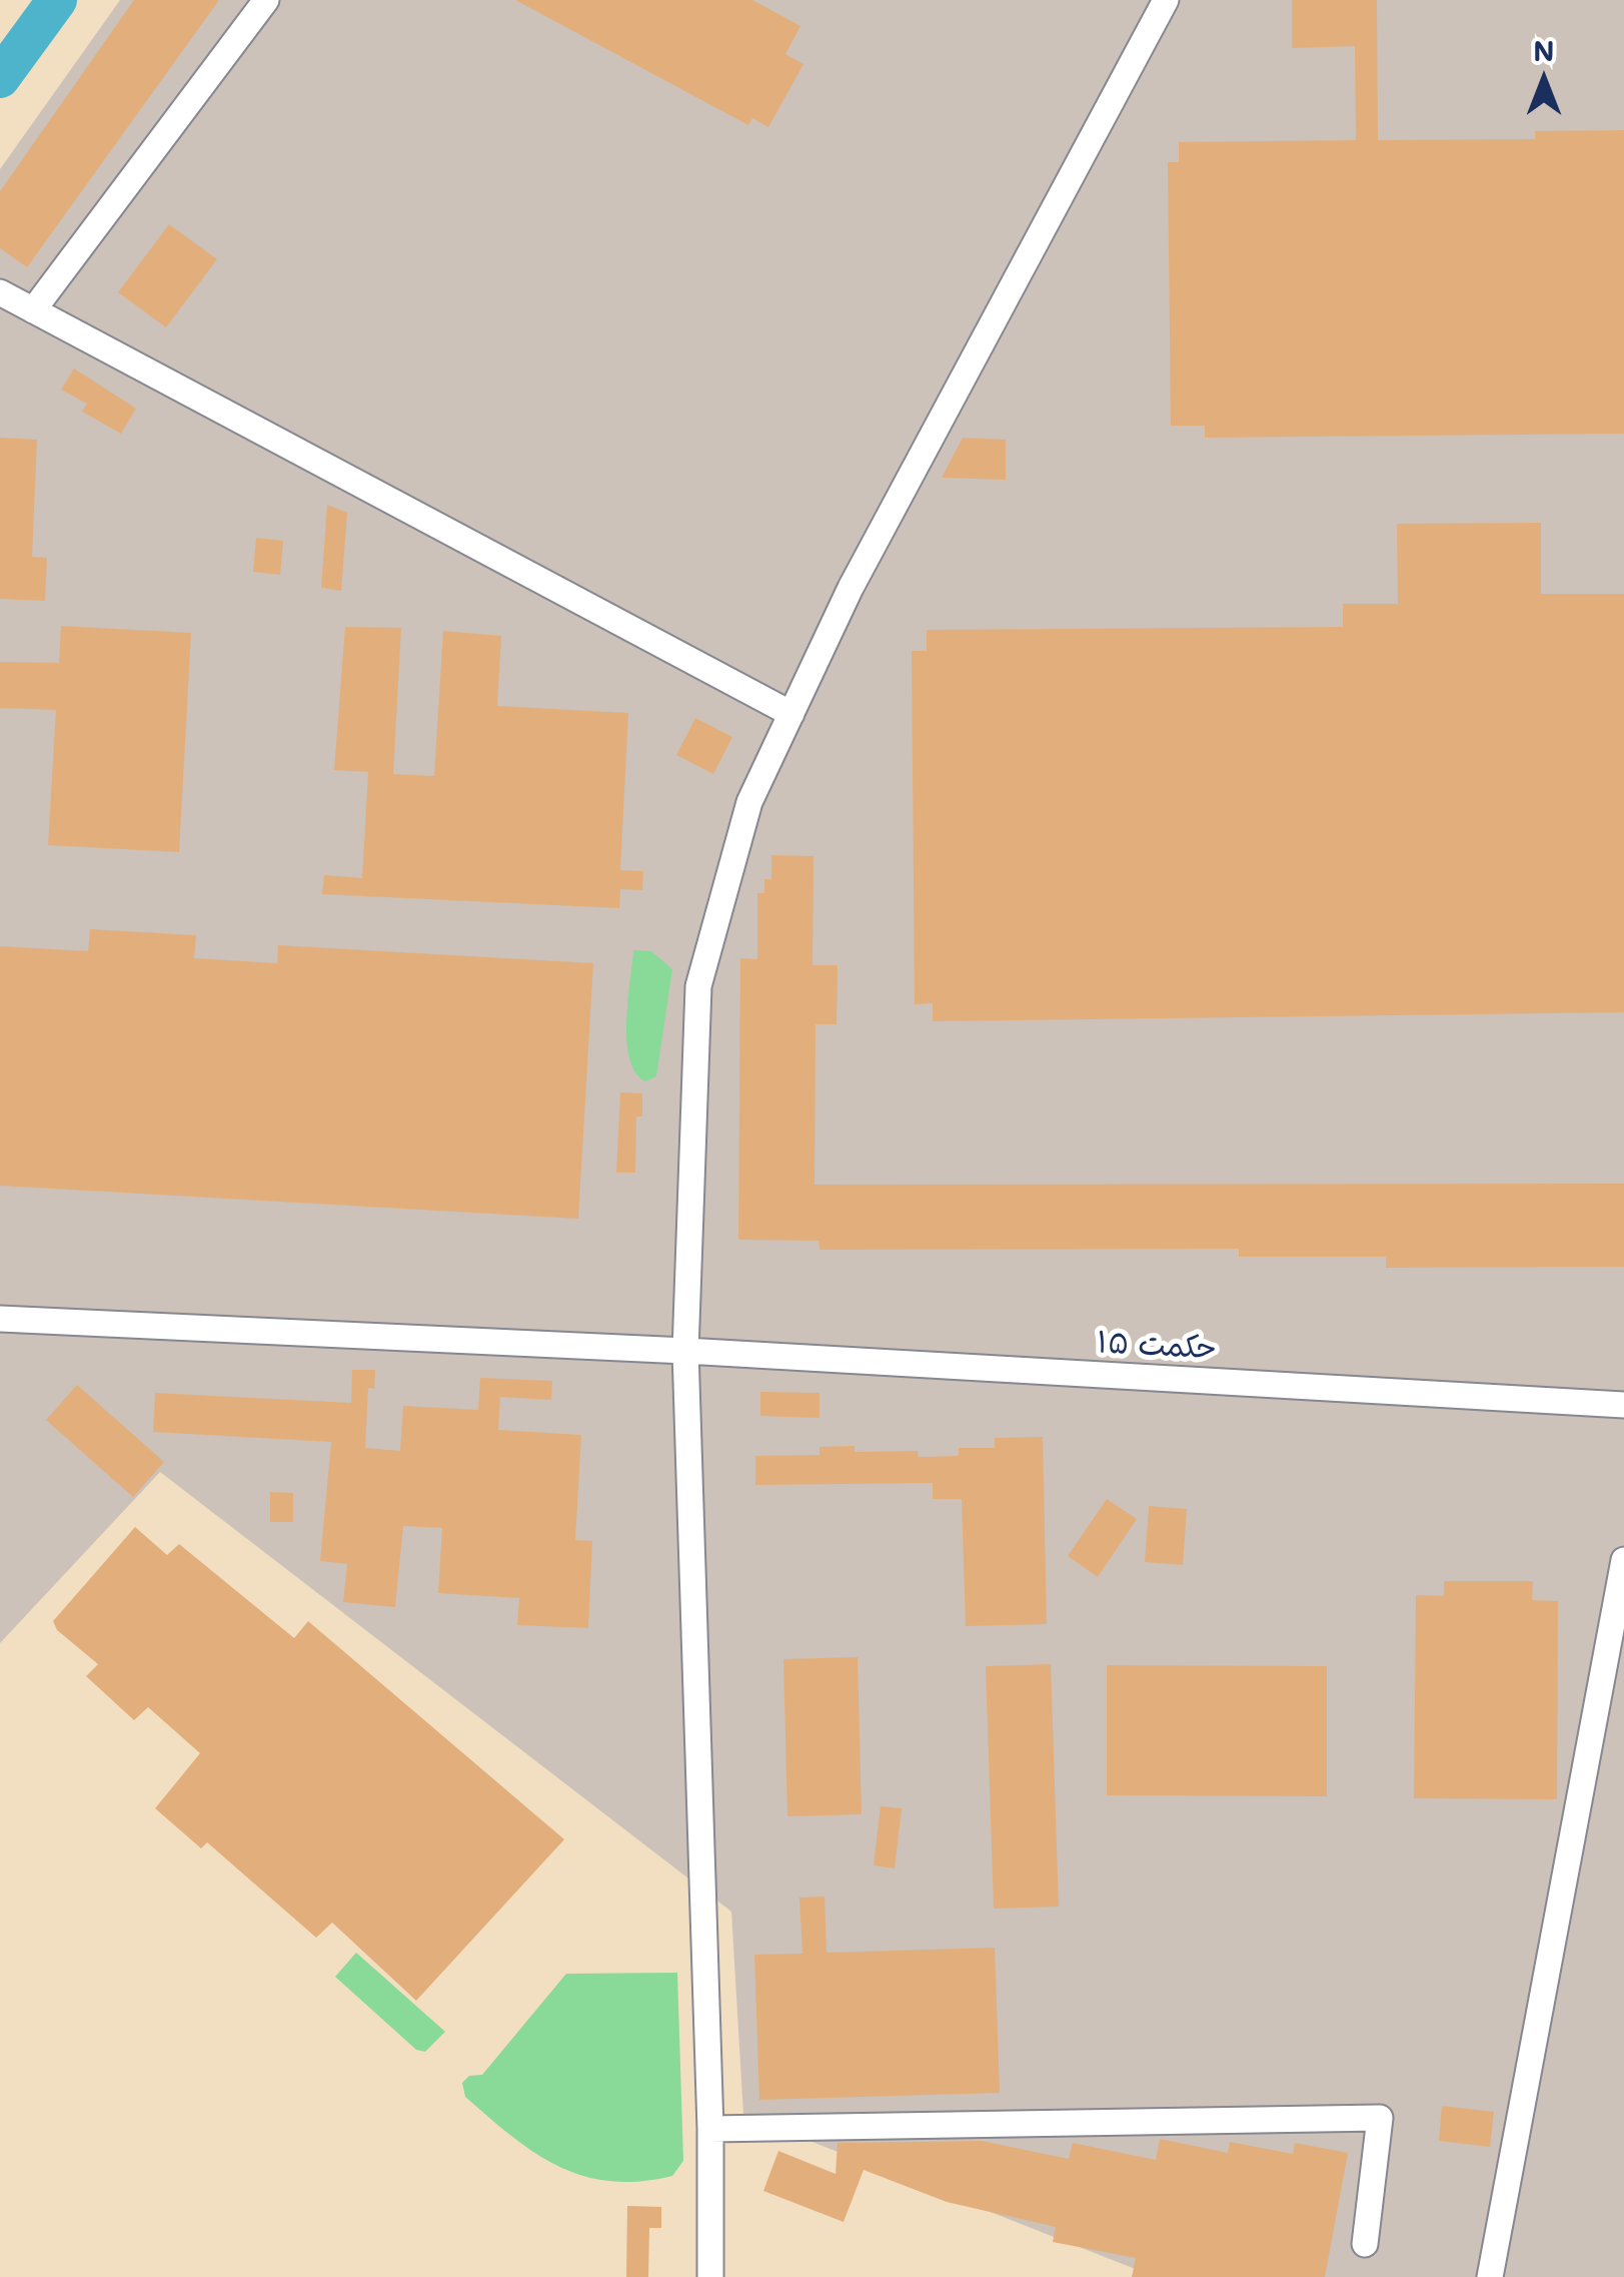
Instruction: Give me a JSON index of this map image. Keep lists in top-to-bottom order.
{
  "streets": {
    "street": ["حکمت ۱۵"]
  },
  "north": "top"
}
